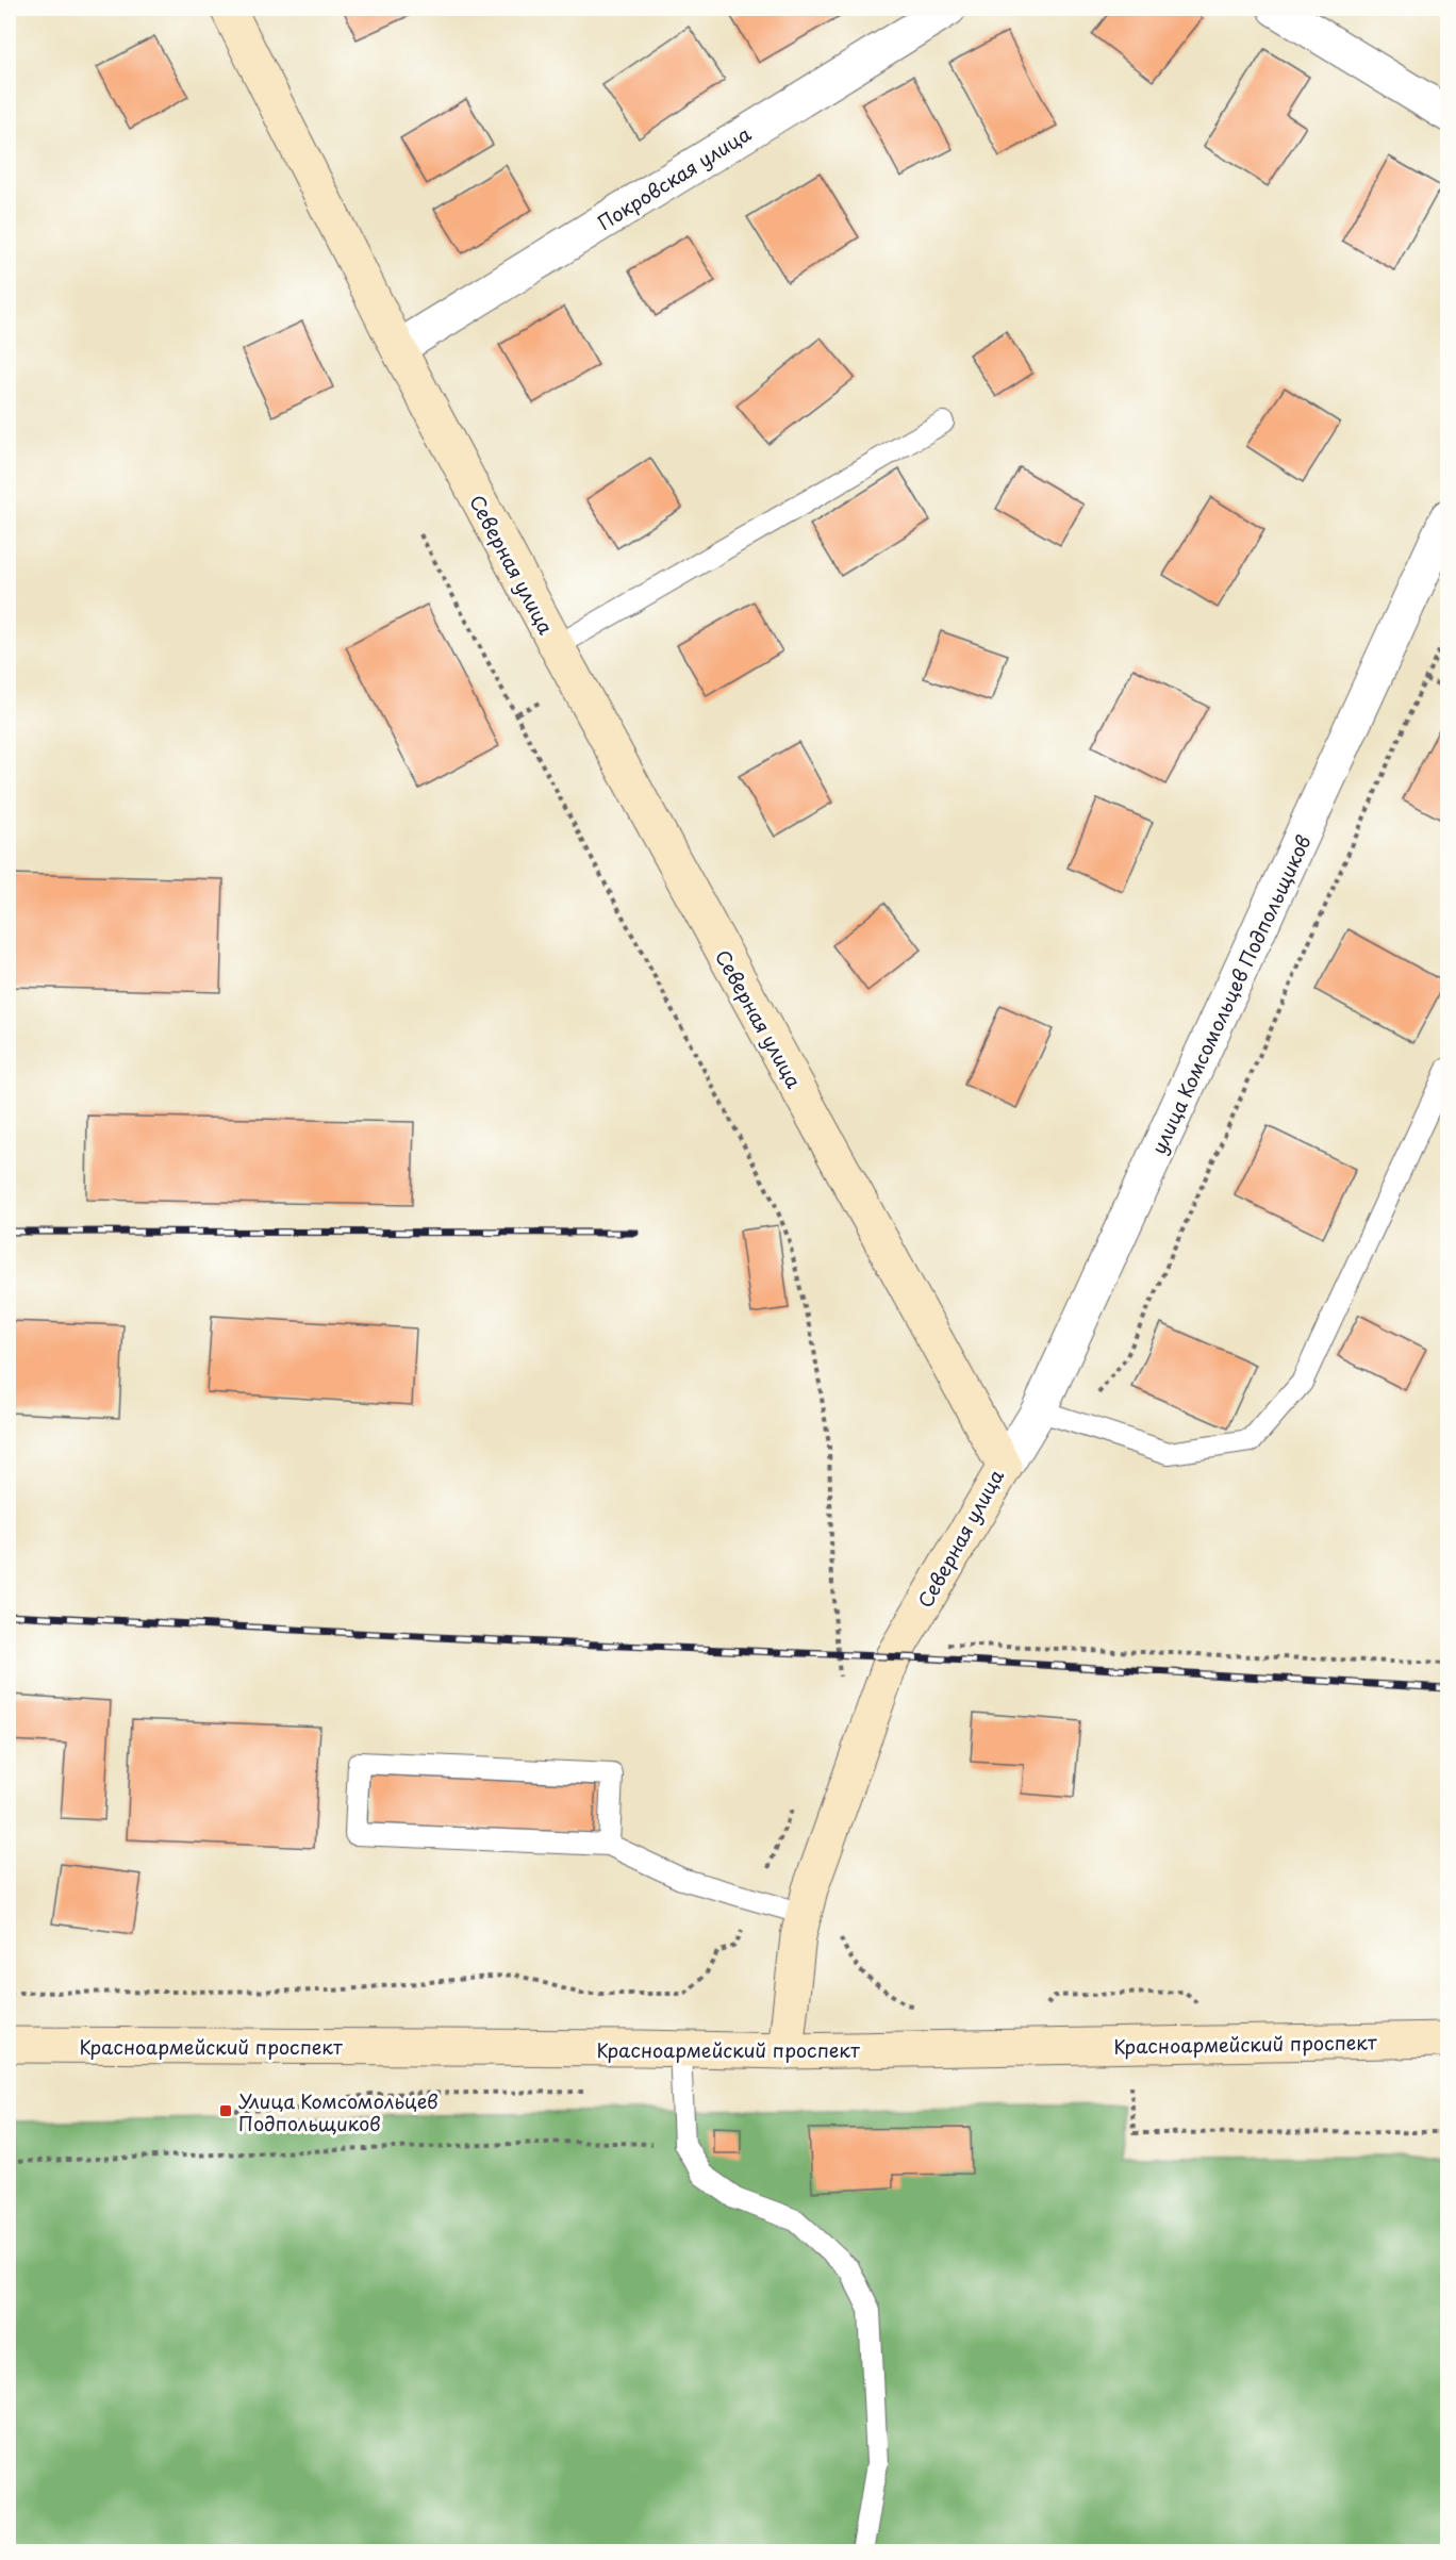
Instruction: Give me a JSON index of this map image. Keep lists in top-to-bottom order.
{
  "streets": {
    "street": [
      "Покровская улица",
      "Северная улица",
      "улица Комсомольцев Подпольщиков",
      "Красноармейский проспект"
    ]
  },
  "crossings": [
    ["Покровская улица", "Северная улица"],
    ["Северная улица", "улица Комсомольцев Подпольщиков"],
    ["Северная улица", "Красноармейский проспект"]
  ],
  "places": {
    "transit": ["Улица Комсомольцев Подпольщиков"]
  }
}
